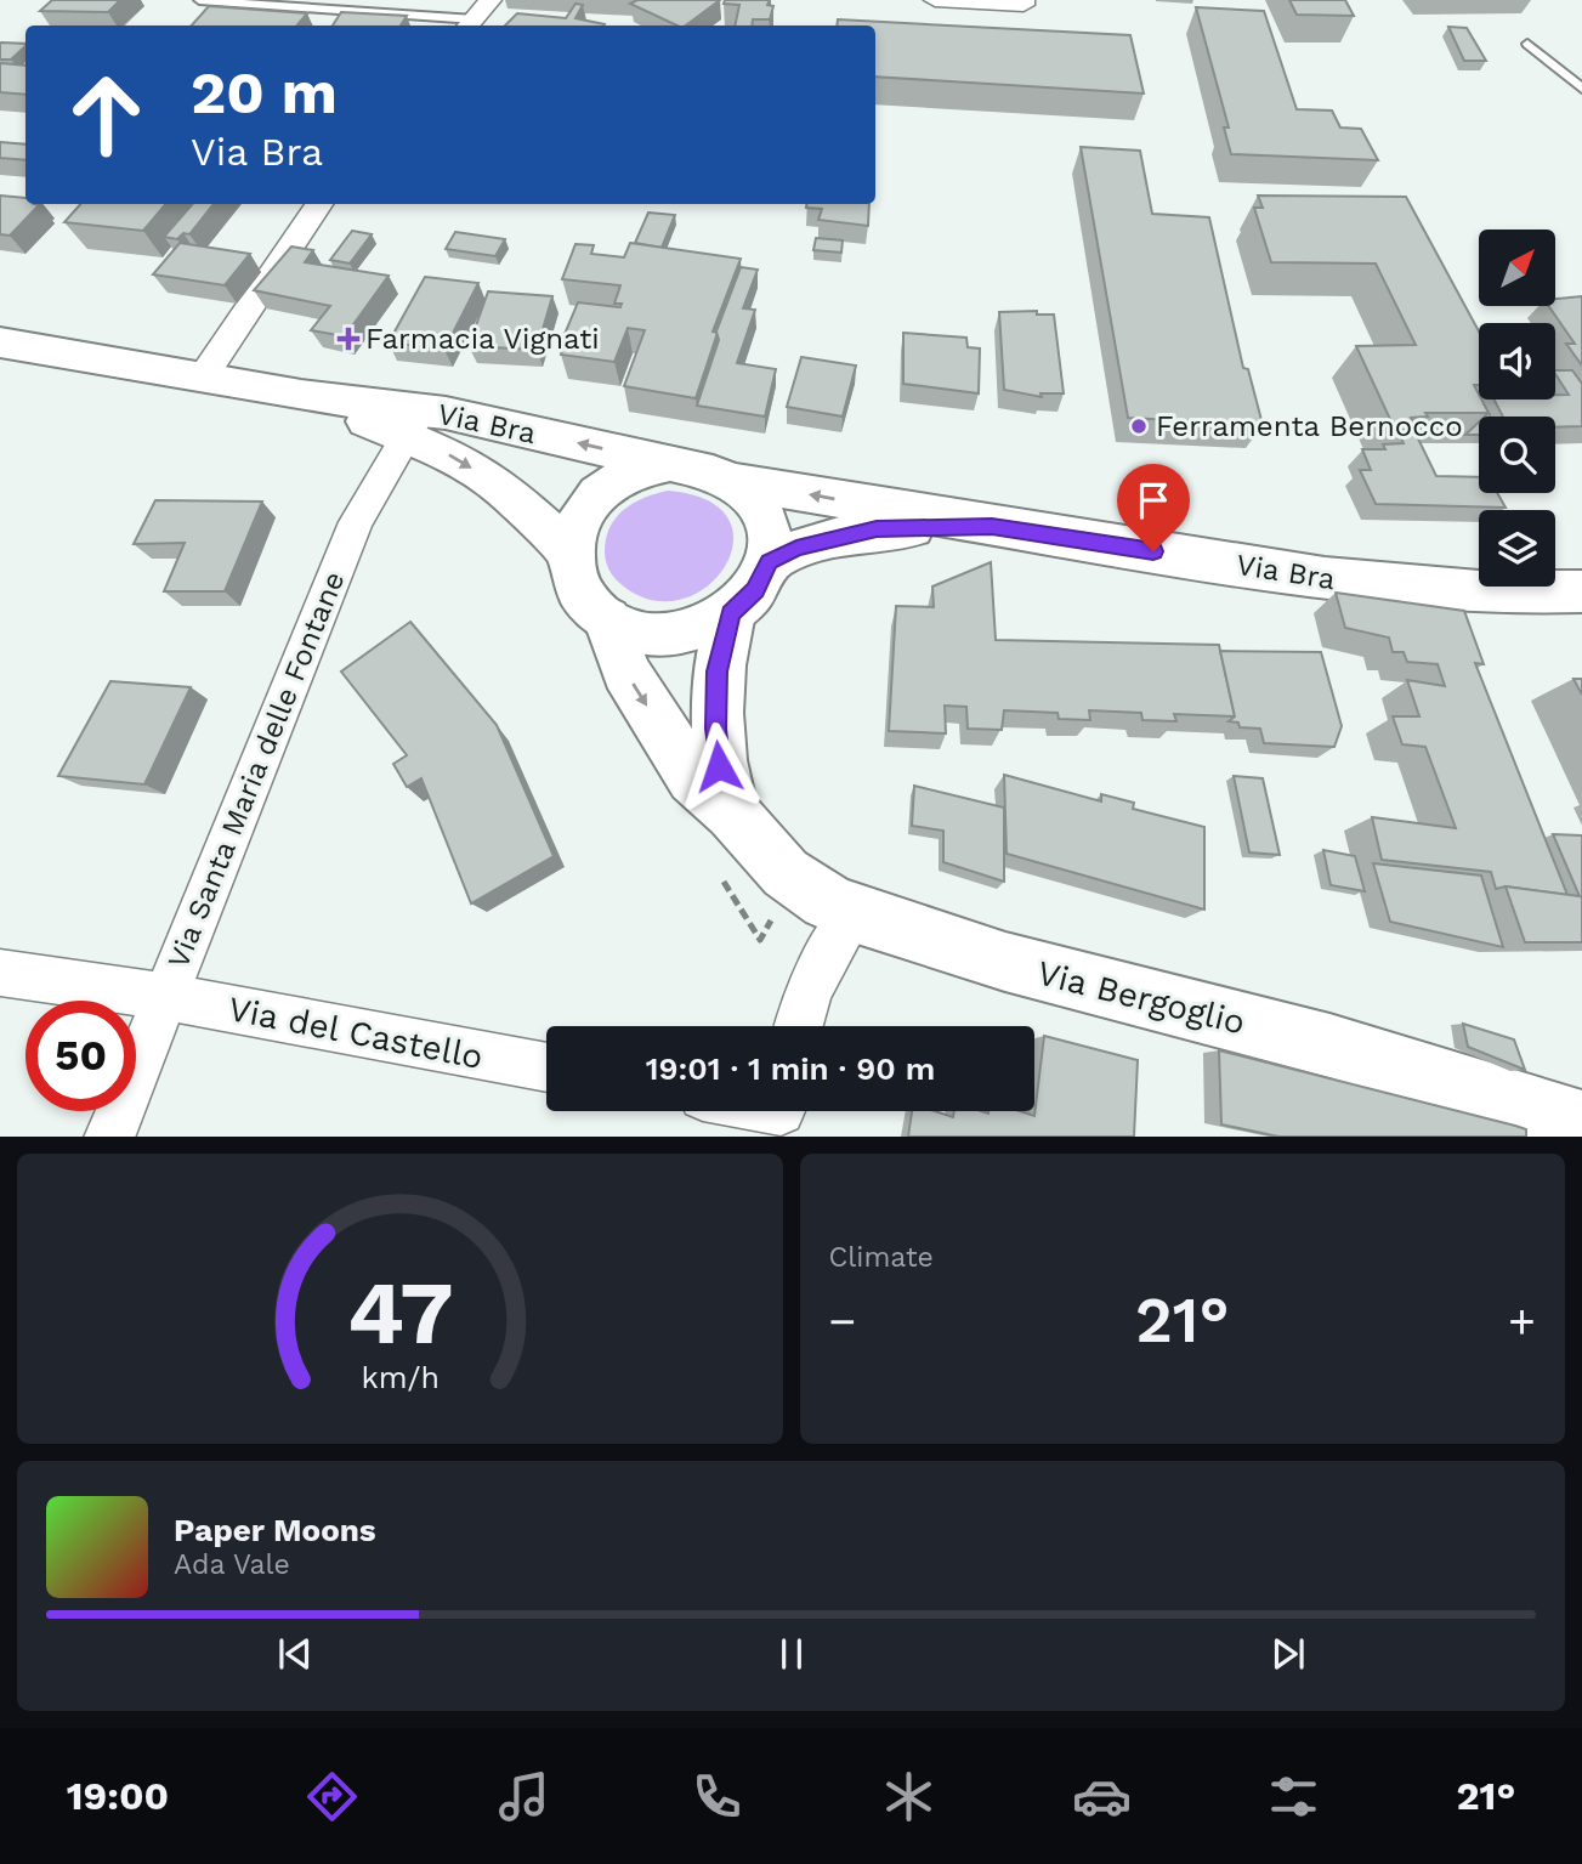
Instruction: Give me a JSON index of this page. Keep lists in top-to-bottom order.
{
  "streets": {
    "main road": ["Via Bra", "Via Bergoglio"],
    "street": ["Via Santa Maria delle Fontane", "Via del Castello"]
  },
  "crossings": [
    ["Via Bra", "Via Santa Maria delle Fontane"],
    ["Via Bra", "Via Bergoglio"],
    ["Via Santa Maria delle Fontane", "Via del Castello"]
  ],
  "places": {
    "health": ["Farmacia Vignati"],
    "other": ["Ferramenta Bernocco"]
  },
  "north": "top right",
  "page": {
    "turn": ["20 m", "Via Bra"],
    "limit": "50",
    "trip": "19:01 · 1 min · 90 m",
    "tile": "Climate",
    "heat": ["−", "21°", "+"],
    "song": ["Paper Moons", "Ada Vale"],
    "tabs": ["19:00", "21°"],
    "gauge": ["47", "km/h"]
  }
}
